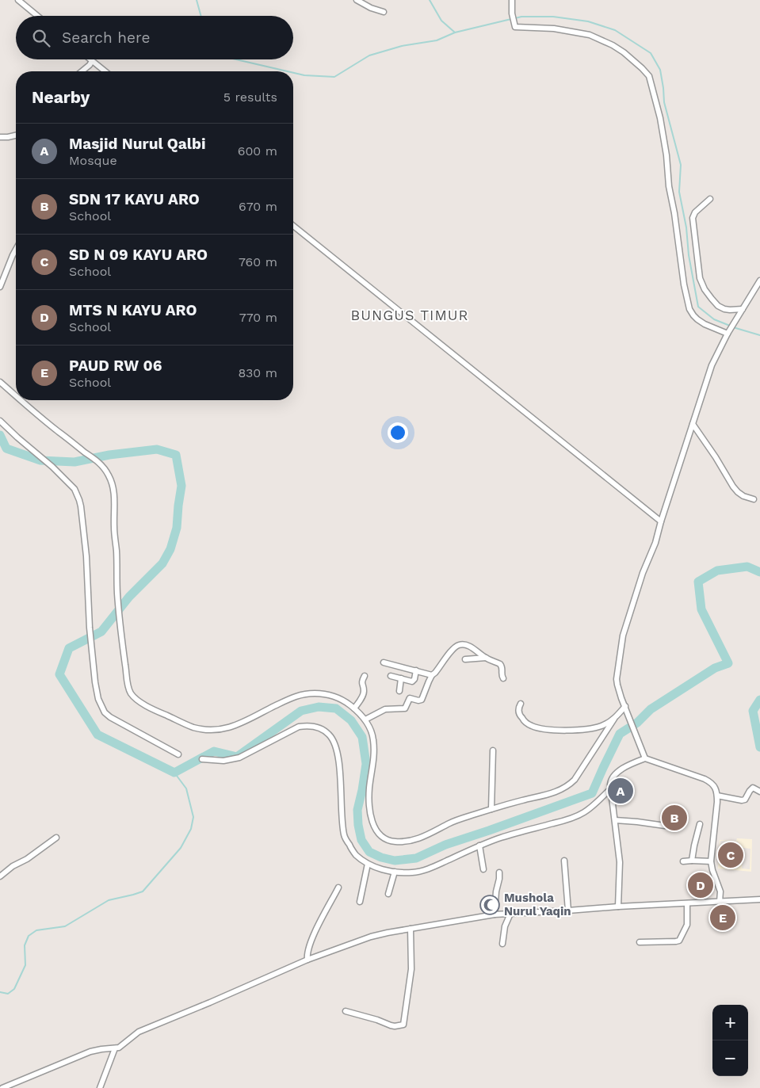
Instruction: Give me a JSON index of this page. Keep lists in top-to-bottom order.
{
  "districts": ["BUNGUS TIMUR"],
  "places": {
    "mosque": ["Mushola Nurul Yaqin"]
  },
  "page": {
    "search": "Search here",
    "heading": ["Nearby", "5 results"],
    "list": [
      {
        "mark": "A",
        "name": "Masjid Nurul Qalbi",
        "note": "Mosque",
        "value": "600 m"
      },
      {
        "mark": "B",
        "name": "SDN 17 KAYU ARO",
        "note": "School",
        "value": "670 m"
      },
      {
        "mark": "C",
        "name": "SD N 09 KAYU ARO",
        "note": "School",
        "value": "760 m"
      },
      {
        "mark": "D",
        "name": "MTS N KAYU ARO",
        "note": "School",
        "value": "770 m"
      },
      {
        "mark": "E",
        "name": "PAUD RW 06",
        "note": "School",
        "value": "830 m"
      }
    ],
    "pins": [
      "A",
      "B",
      "C",
      "D",
      "E"
    ],
    "map_buttons": ["+", "−"]
  }
}
